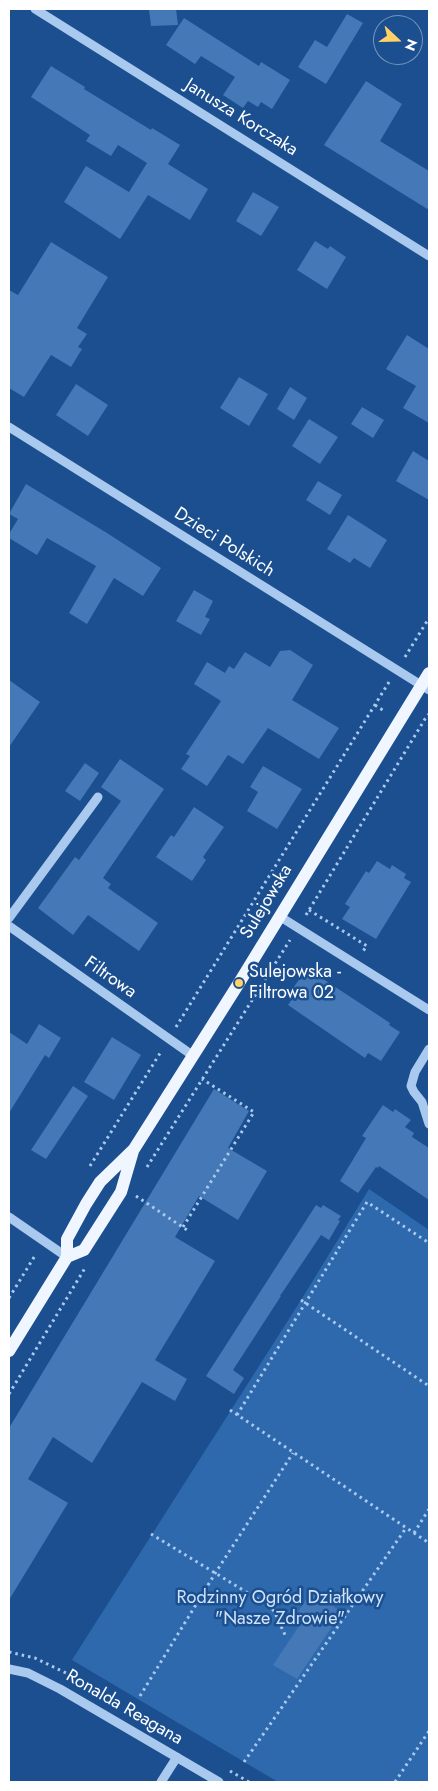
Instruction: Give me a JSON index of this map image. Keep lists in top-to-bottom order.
{
  "streets": {
    "main road": ["Sulejowska"],
    "street": [
      "Janusza Korczaka",
      "Dzieci Polskich",
      "Filtrowa",
      "Ronalda Reagana"
    ]
  },
  "crossings": [
    ["Dzieci Polskich", "Sulejowska"],
    ["Sulejowska", "Filtrowa"]
  ],
  "parks": ["Rodzinny Ogród Działkowy \"Nasze Zdrowie\""],
  "places": ["Sulejowska - Filtrowa 02"],
  "north": "right"
}
